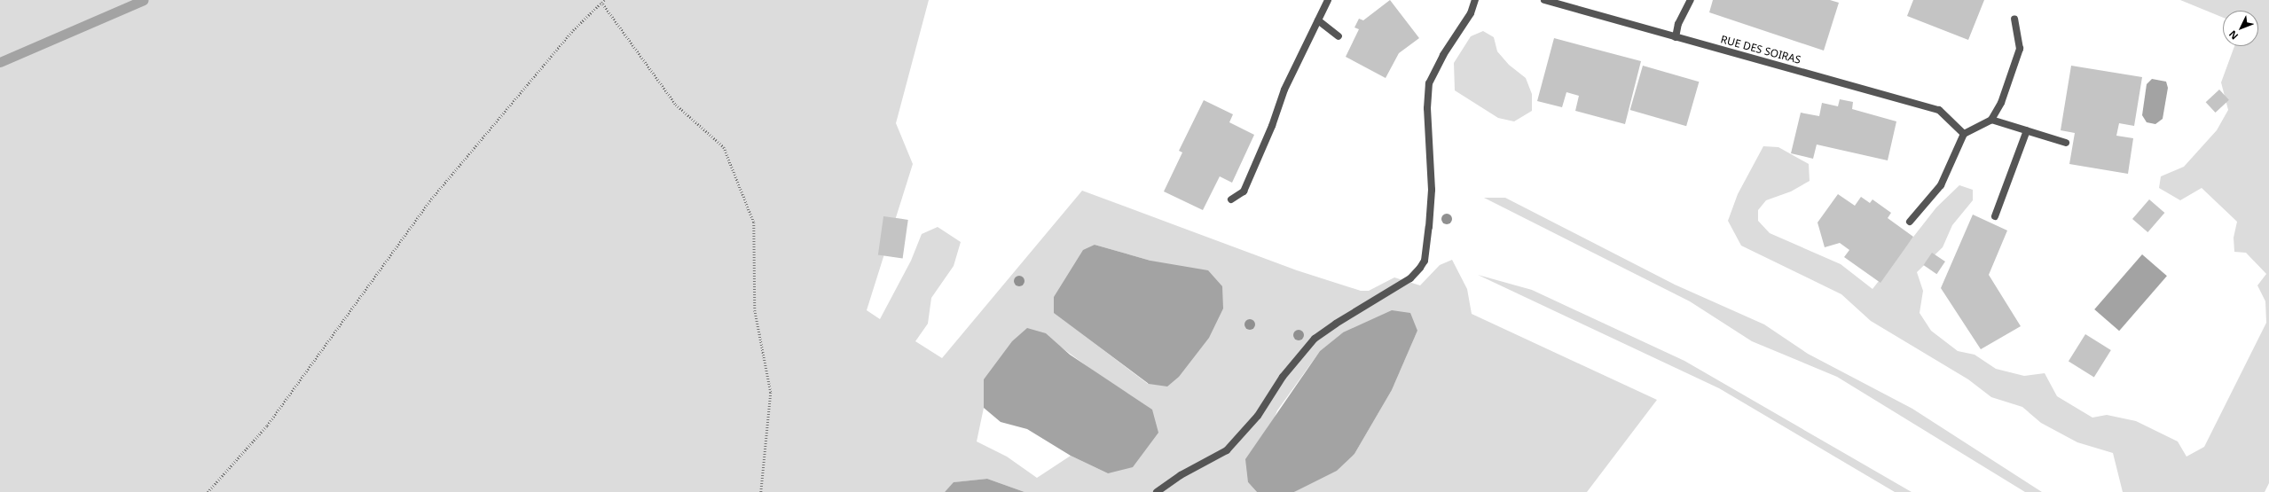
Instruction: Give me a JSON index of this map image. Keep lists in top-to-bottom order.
{
  "streets": {
    "street": ["RUE DES SOIRAS"]
  },
  "north": "bottom left"
}
